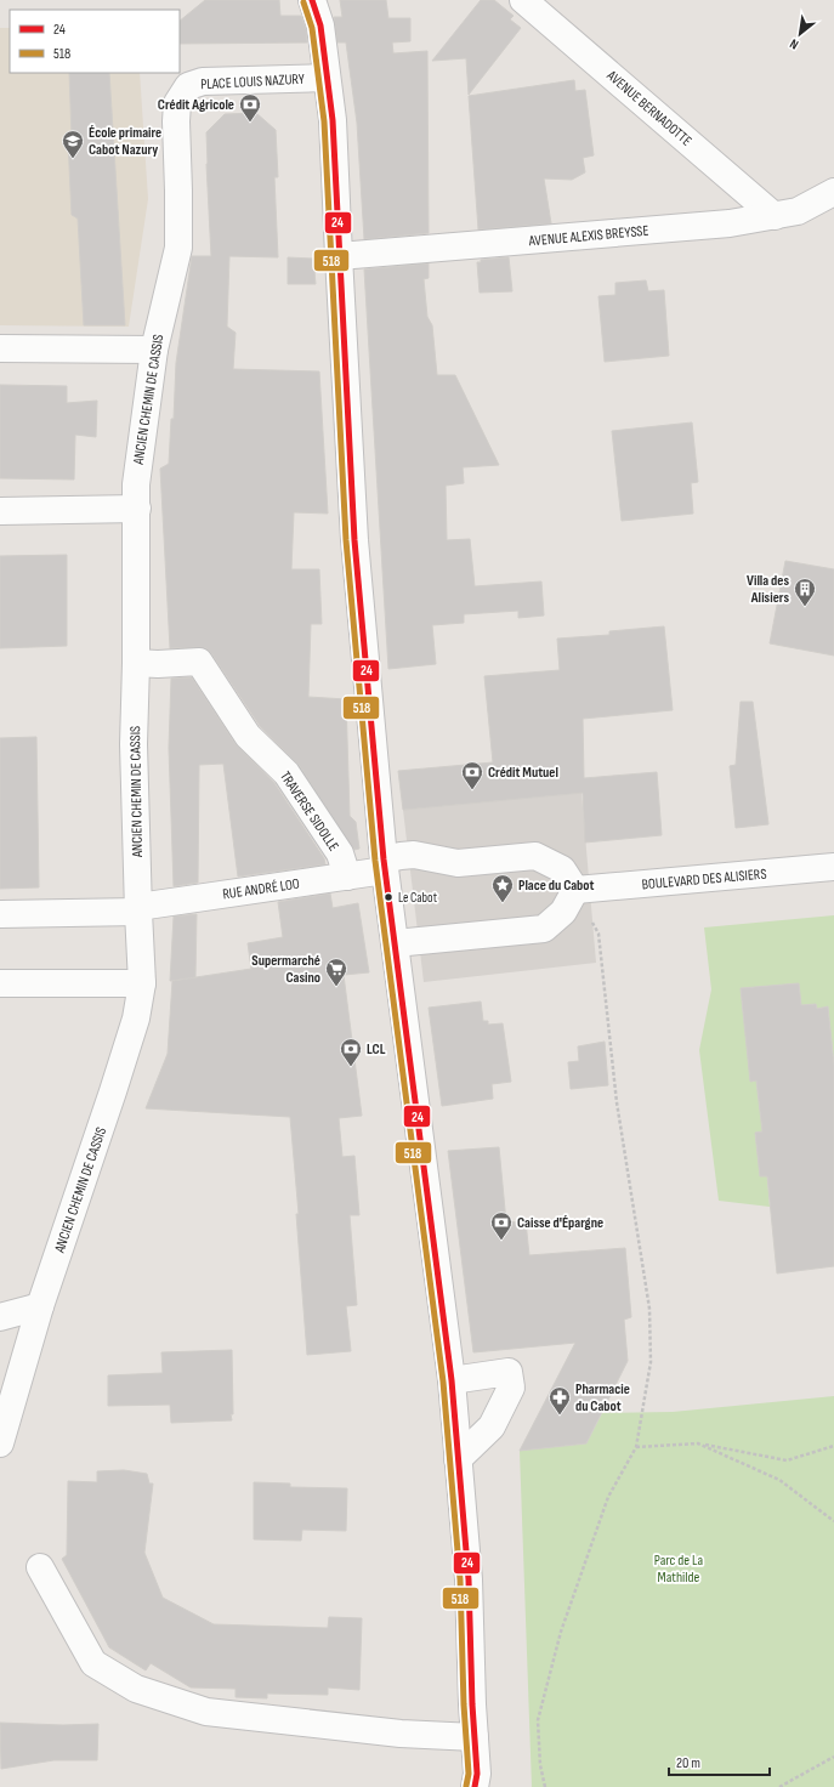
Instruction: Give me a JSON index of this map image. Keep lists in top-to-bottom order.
{
  "streets": {
    "street": [
      "PLACE LOUIS NAZURY",
      "AVENUE BERNADOTTE",
      "AVENUE ALEXIS BREYSSE",
      "ANCIEN CHEMIN DE CASSIS",
      "TRAVERSE SIDOLLE",
      "BOULEVARD DES ALISIERS",
      "RUE ANDRÉ LOO"
    ]
  },
  "crossings": [
    ["PLACE LOUIS NAZURY", "ANCIEN CHEMIN DE CASSIS"],
    ["AVENUE BERNADOTTE", "AVENUE ALEXIS BREYSSE"],
    ["ANCIEN CHEMIN DE CASSIS", "TRAVERSE SIDOLLE"],
    ["ANCIEN CHEMIN DE CASSIS", "RUE ANDRÉ LOO"],
    ["TRAVERSE SIDOLLE", "RUE ANDRÉ LOO"]
  ],
  "parks": ["Parc de La Mathilde"],
  "places": {
    "bank": [
      "Crédit Agricole",
      "Crédit Mutuel",
      "LCL",
      "Caisse d'Épargne"
    ],
    "school or university": ["École primaire Cabot Nazury"],
    "building": ["Villa des Alisiers"],
    "other": ["Le Cabot"],
    "place": ["Place du Cabot"],
    "supermarket": ["Supermarché Casino"],
    "pharmacy": ["Pharmacie du Cabot"]
  },
  "lines": ["transit line 24", "transit line 518"],
  "legend": ["24", "518"],
  "scale_bar": "20 m",
  "north": "bottom left"
}
